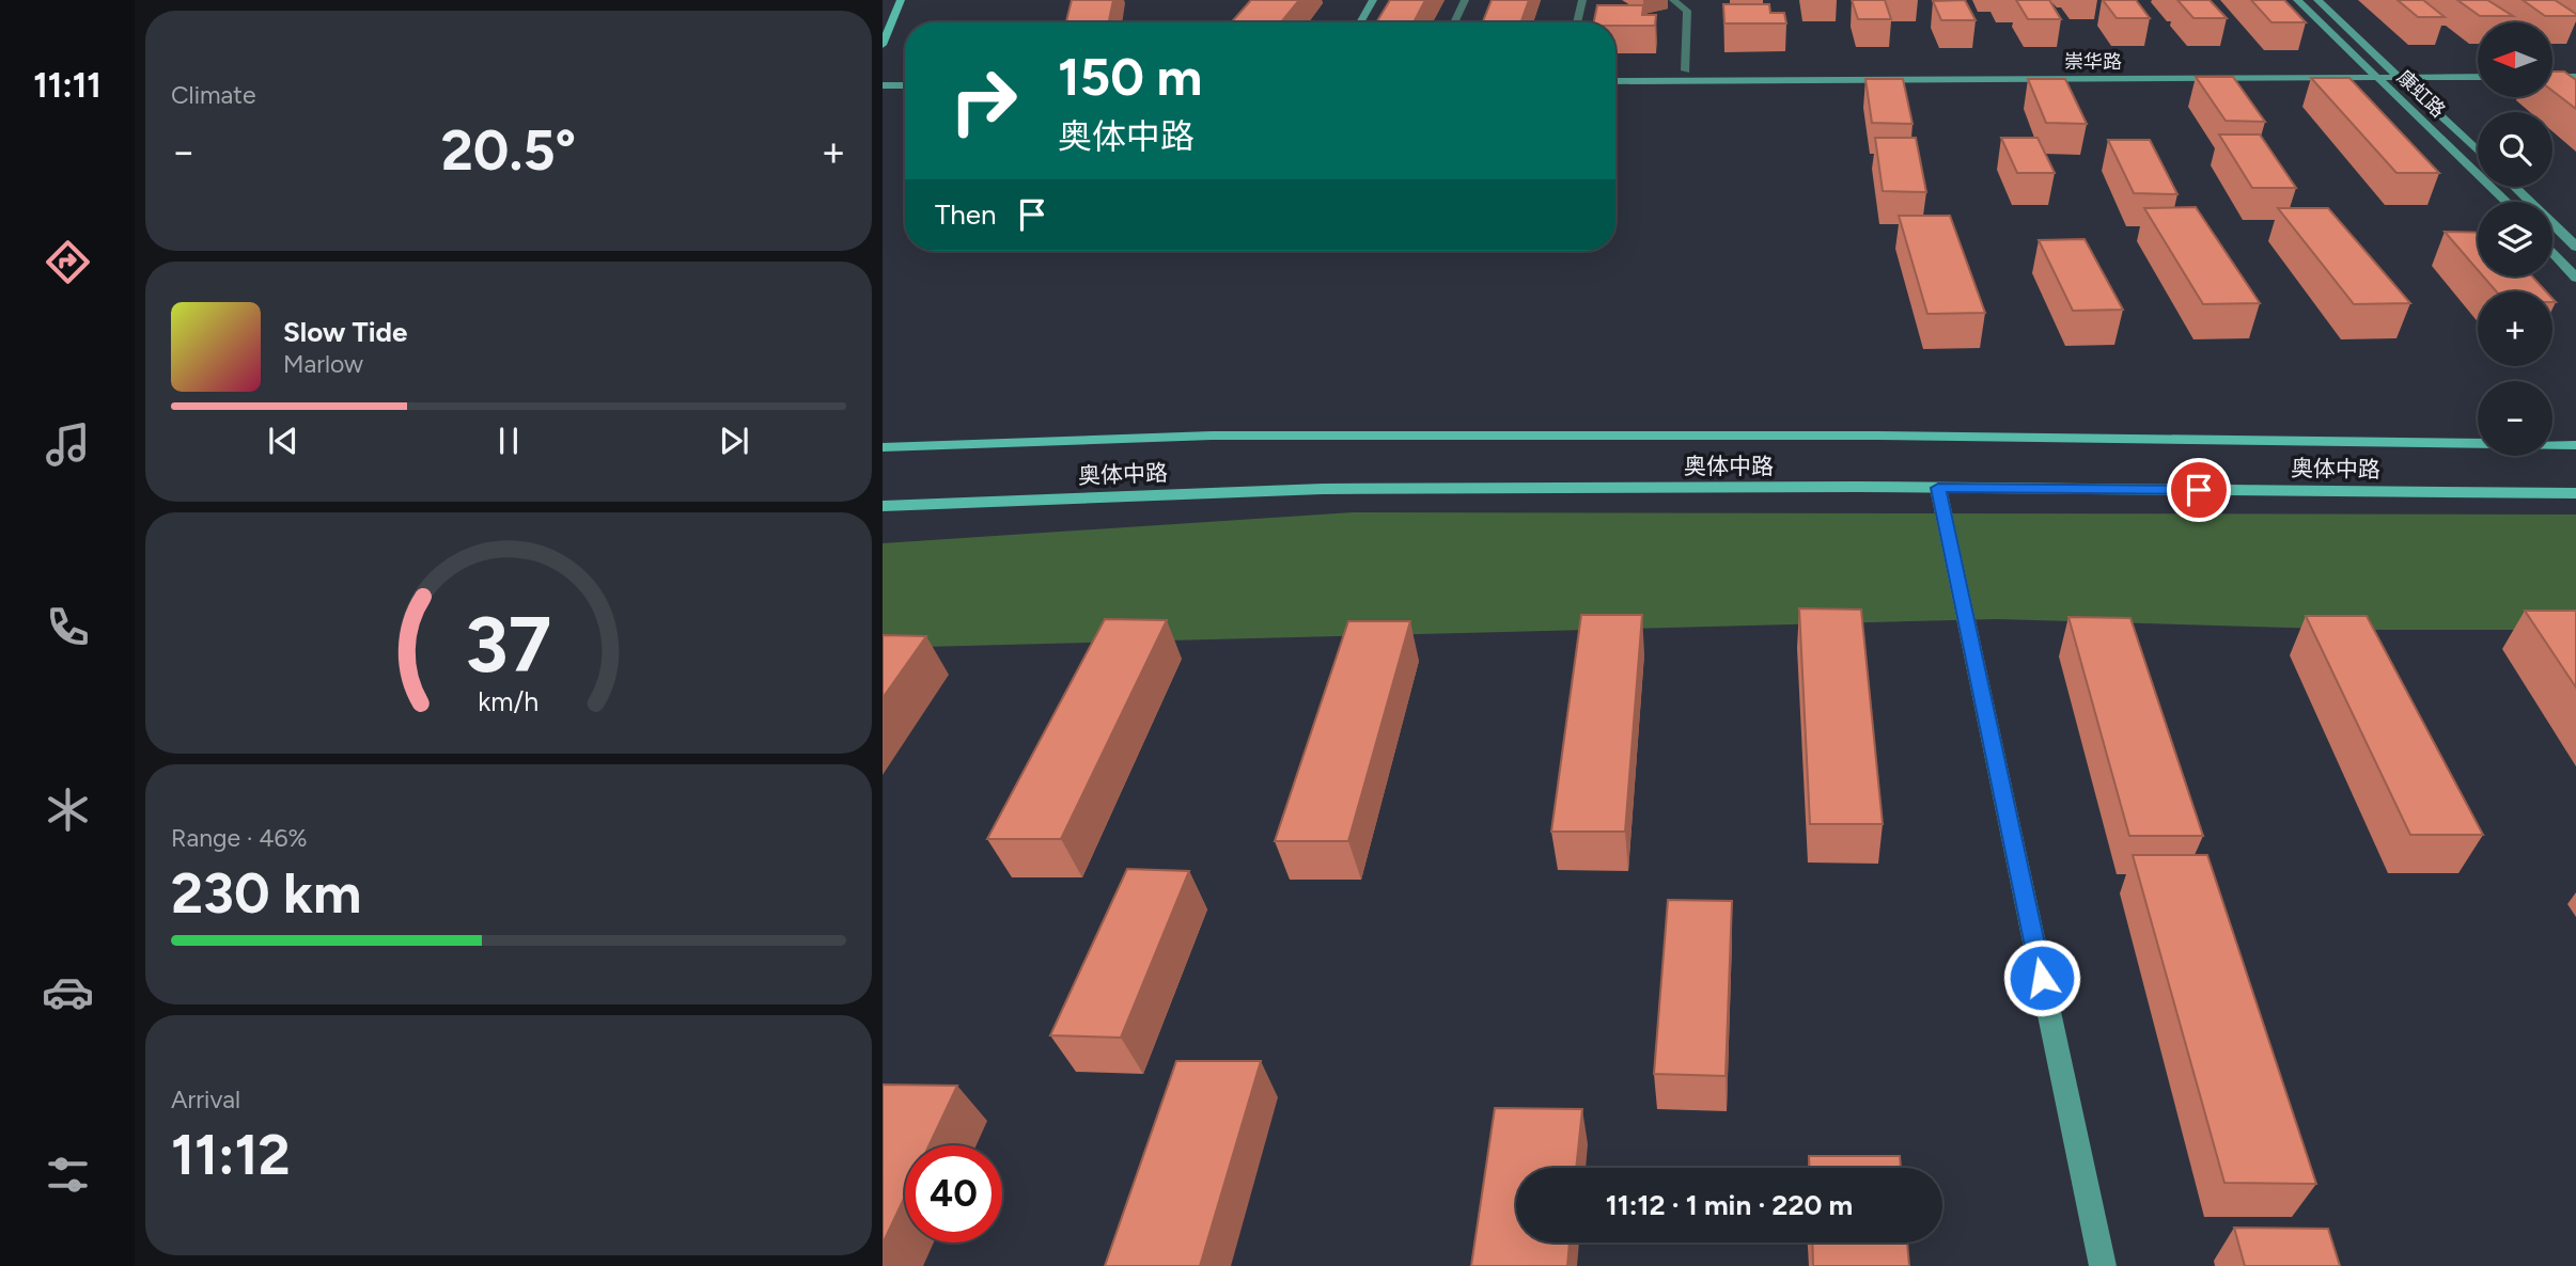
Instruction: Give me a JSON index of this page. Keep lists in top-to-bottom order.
{
  "streets": {
    "main road": ["崇华路", "康虹路", "奥体中路"]
  },
  "crossings": [
    ["崇华路", "康虹路"]
  ],
  "north": "left",
  "page": {
    "tabs": "11:11",
    "tile": [
      "Climate",
      ["Range · 46%", "230 km"],
      ["Arrival", "11:12"]
    ],
    "map_buttons": ["+", "−"],
    "turn": ["150 m", "奥体中路"],
    "heat": ["−", "20.5°", "+"],
    "then": "Then",
    "song": ["Slow Tide", "Marlow"],
    "limit": "40",
    "trip": "11:12 · 1 min · 220 m",
    "gauge": ["37", "km/h"]
  }
}
